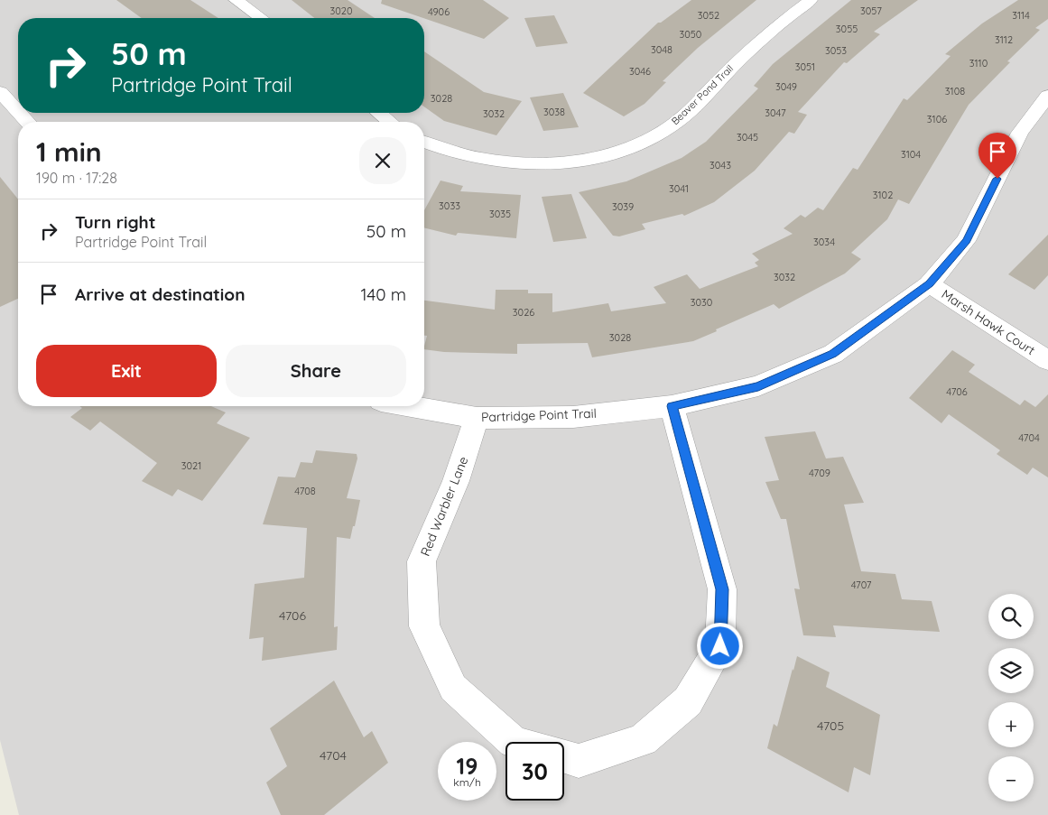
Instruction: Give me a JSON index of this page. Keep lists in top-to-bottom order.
{
  "streets": {
    "street": [
      "Beaver Pond Trail",
      "Marsh Hawk Court",
      "Partridge Point Trail",
      "Red Warbler Lane"
    ]
  },
  "crossings": [
    ["Marsh Hawk Court", "Partridge Point Trail"],
    ["Partridge Point Trail", "Red Warbler Lane"]
  ],
  "house_numbers": [
    "3020",
    "3057",
    "4906",
    "3052",
    "3114",
    "3055",
    "3050",
    "3112",
    "3048",
    "3053",
    "3110",
    "3051",
    "3046",
    "3049",
    "3108",
    "3028",
    "3038",
    "3047",
    "3032",
    "3106",
    "3045",
    "3104",
    "3043",
    "3041",
    "3102",
    "3033",
    "3039",
    "3035",
    "3034",
    "3032",
    "3030",
    "3026",
    "3028",
    "4706",
    "4704",
    "3021",
    "4709",
    "4708",
    "4707",
    "4706",
    "4705",
    "4704"
  ],
  "page": {
    "turn": ["50 m", "Partridge Point Trail"],
    "heading": ["1 min", "190 m · 17:28"],
    "list": [
      {
        "name": "Turn right",
        "note": "Partridge Point Trail",
        "value": "50 m"
      },
      {
        "name": "Arrive at destination",
        "value": "140 m"
      }
    ],
    "buttons": ["Exit", "Share"],
    "map_buttons": ["+", "−"],
    "speed": "19 km/h",
    "limit": "30"
  }
}
